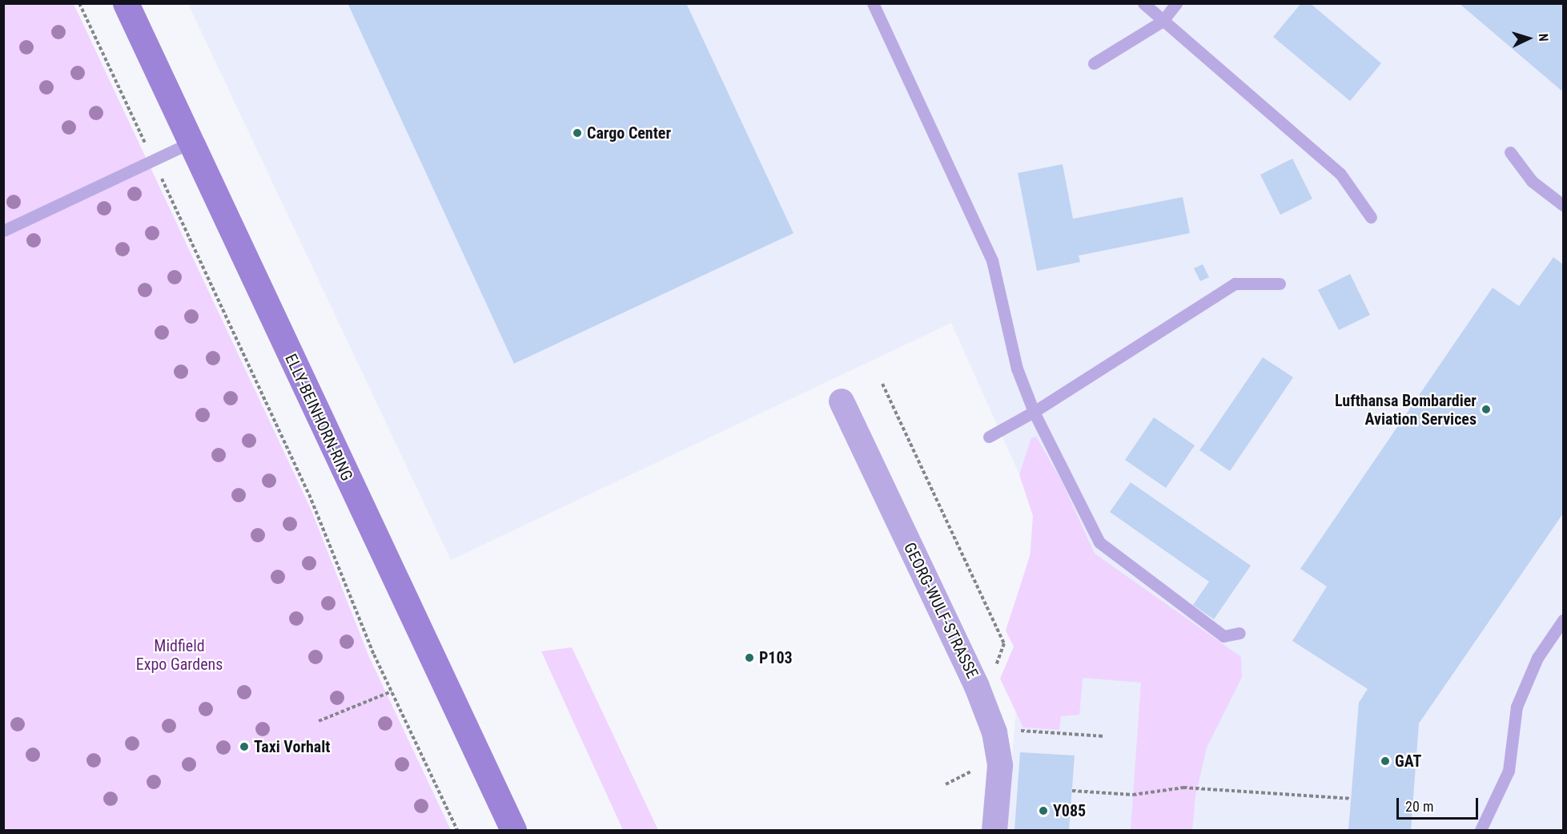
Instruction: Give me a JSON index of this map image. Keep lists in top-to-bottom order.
{
  "streets": {
    "street": ["ELLY-BEINHORN-RING", "GEORG-WULF-STRASSE"]
  },
  "parks": ["Midfield Expo Gardens"],
  "places": [
    "Cargo Center",
    "Lufthansa Bombardier Aviation Services",
    "P103",
    "Taxi Vorhalt",
    "GAT",
    "Y085"
  ],
  "scale_bar": "20 m",
  "north": "right"
}
